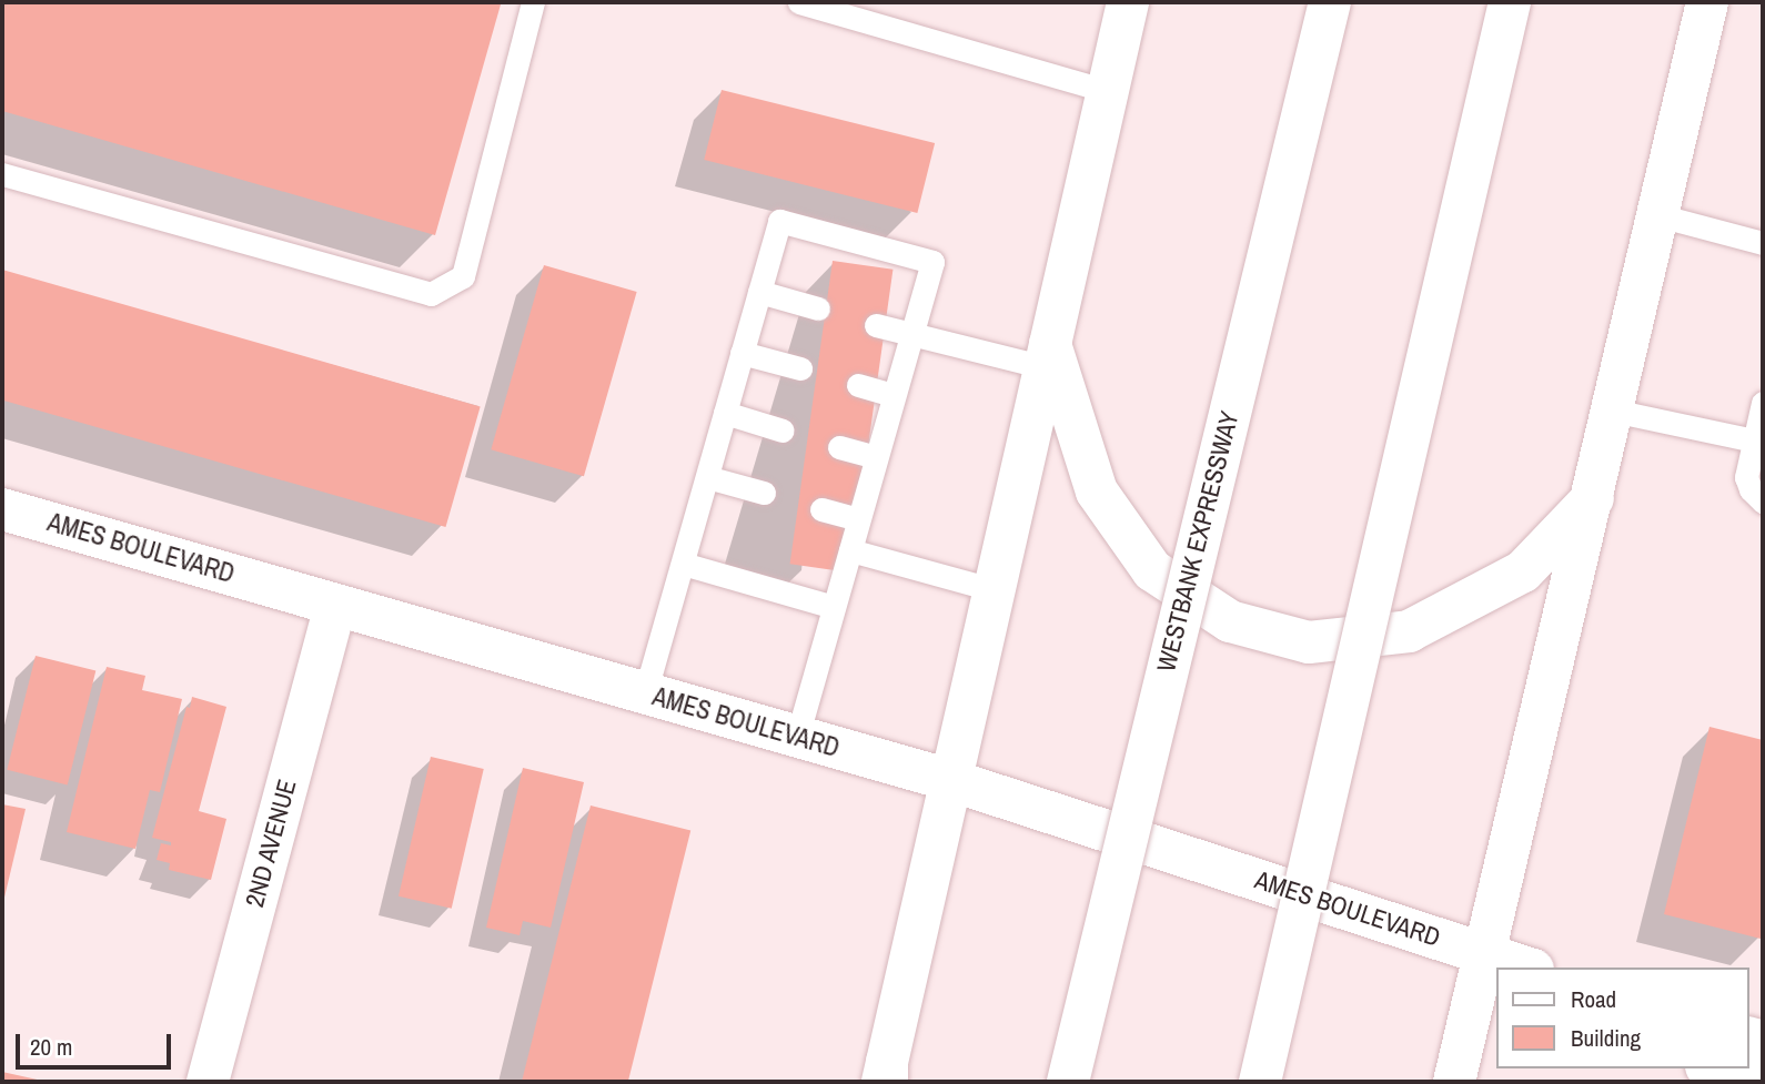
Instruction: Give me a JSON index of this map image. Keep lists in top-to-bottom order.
{
  "streets": {
    "main road": ["WESTBANK EXPRESSWAY", "AMES BOULEVARD", "2ND AVENUE"]
  },
  "crossings": [
    ["AMES BOULEVARD", "2ND AVENUE"]
  ],
  "legend": ["Road", "Building"],
  "scale_bar": "20 m"
}
